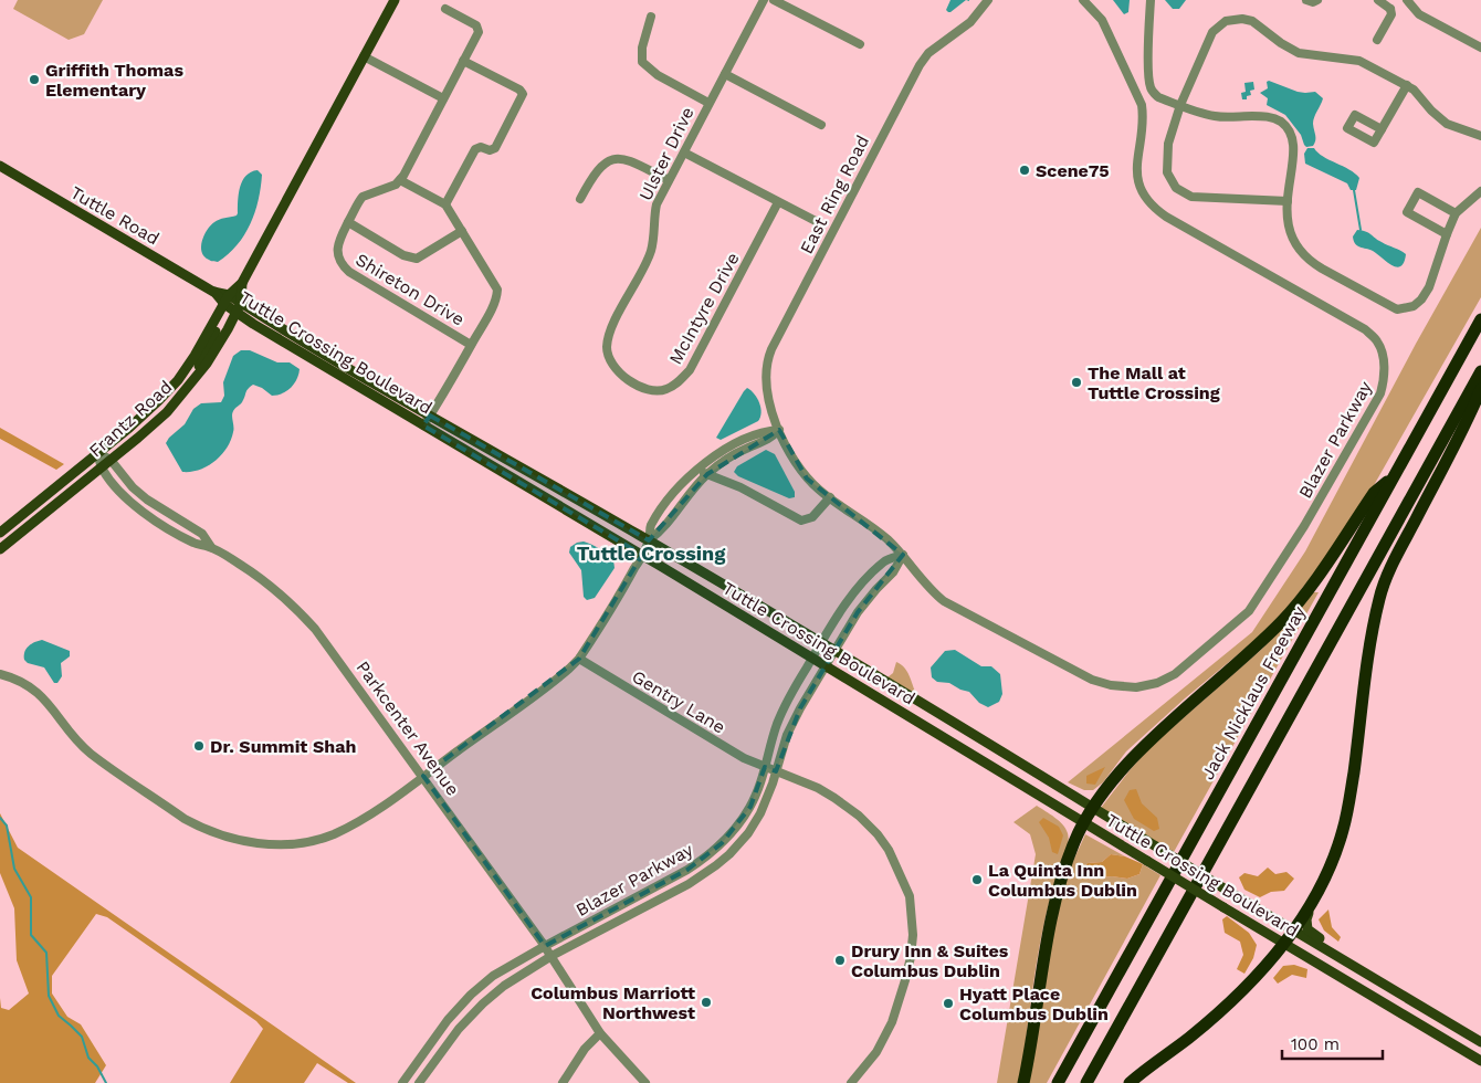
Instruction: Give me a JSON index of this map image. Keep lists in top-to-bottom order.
{
  "streets": {
    "highway": ["Jack Nicklaus Freeway"],
    "main road": ["Tuttle Road", "Tuttle Crossing Boulevard", "Frantz Road"],
    "street": [
      "Ulster Drive",
      "East Ring Road",
      "Shireton Drive",
      "McIntyre Drive",
      "Blazer Parkway",
      "Gentry Lane",
      "Parkcenter Avenue"
    ]
  },
  "crossings": [
    ["Ulster Drive", "McIntyre Drive"],
    ["East Ring Road", "Blazer Parkway"],
    ["Tuttle Road", "Tuttle Crossing Boulevard"],
    ["Tuttle Crossing Boulevard", "Frantz Road"],
    ["Tuttle Crossing Boulevard", "Blazer Parkway"],
    ["Frantz Road", "Parkcenter Avenue"],
    ["Blazer Parkway", "Gentry Lane"],
    ["Blazer Parkway", "Parkcenter Avenue"]
  ],
  "districts": ["Tuttle Crossing"],
  "places": [
    "Griffith Thomas Elementary",
    "Scene75",
    "The Mall at Tuttle Crossing",
    "Dr. Summit Shah",
    "La Quinta Inn Columbus Dublin",
    "Drury Inn & Suites Columbus Dublin",
    "Columbus Marriott Northwest",
    "Hyatt Place Columbus Dublin"
  ],
  "scale_bar": "100 m"
}
